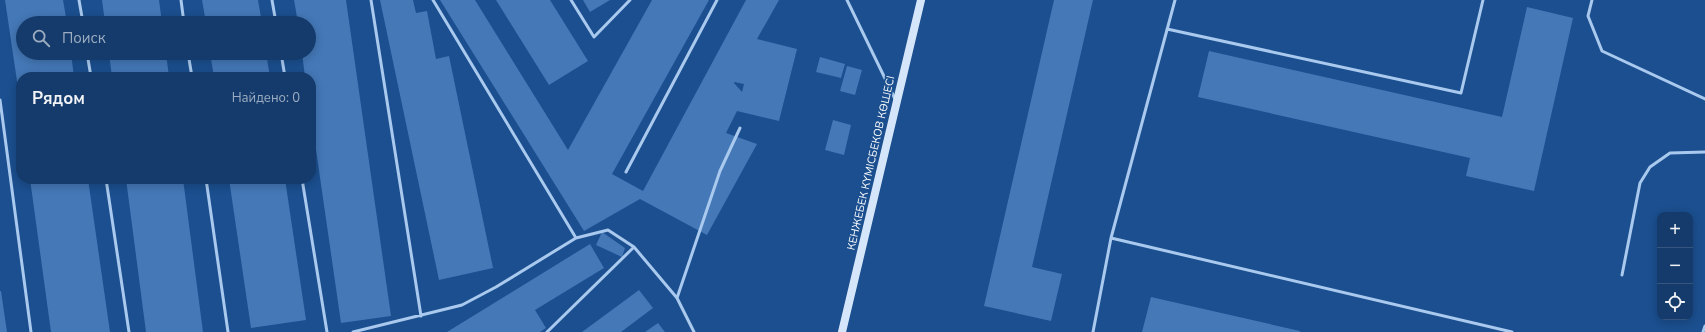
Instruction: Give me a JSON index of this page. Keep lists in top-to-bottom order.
{
  "streets": {
    "street": ["КЕНЖЕБЕК КҮМІСБЕКОВ КӨШЕСІ"]
  },
  "page": {
    "search": "Поиск",
    "heading": ["Рядом", "Найдено: 0"],
    "map_buttons": ["+", "−"]
  }
}
